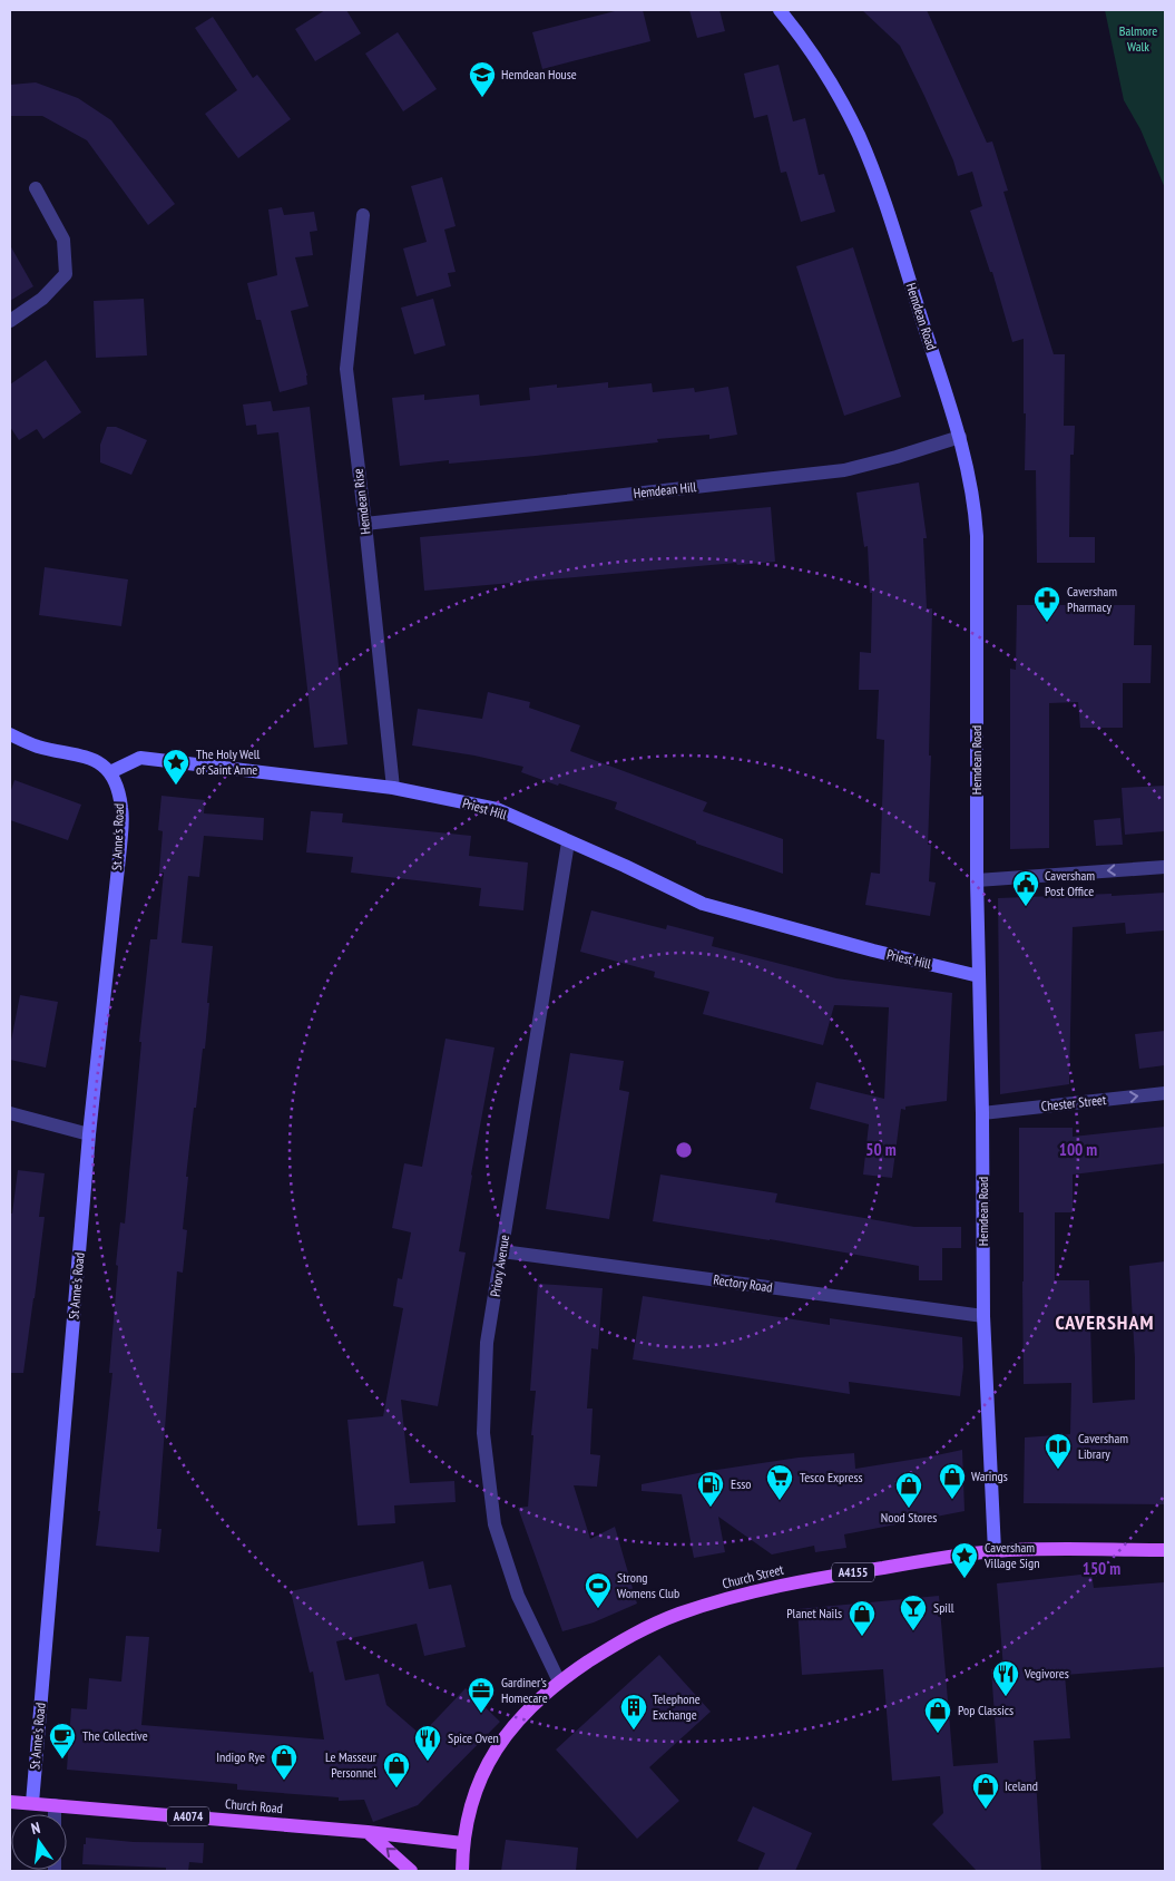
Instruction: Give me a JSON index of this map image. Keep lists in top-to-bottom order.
{
  "streets": {
    "main road": [
      "A4155",
      "Church Street",
      "Church Road",
      "A4074"
    ],
    "street": [
      "Hemdean Road",
      "Hemdean Hill",
      "Hemdean Rise",
      "Priest Hill",
      "St Anne's Road",
      "Chester Street",
      "Priory Avenue",
      "Rectory Road"
    ]
  },
  "crossings": [
    ["Hemdean Road", "Hemdean Hill"],
    ["Hemdean Road", "Priest Hill"],
    ["Hemdean Road", "Chester Street"],
    ["Hemdean Road", "Rectory Road"],
    ["Hemdean Road", "Church Street"],
    ["Hemdean Hill", "Hemdean Rise"],
    ["Hemdean Rise", "Priest Hill"],
    ["Priest Hill", "St Anne's Road"],
    ["Priest Hill", "Priory Avenue"],
    ["St Anne's Road", "Church Road"],
    ["Priory Avenue", "Rectory Road"],
    ["Priory Avenue", "Church Street"],
    ["A4155", "Church Street"],
    ["A4155", "Church Road"],
    ["Church Street", "Church Road"]
  ],
  "one_way": ["Chester Street"],
  "districts": ["CAVERSHAM"],
  "parks": ["Balmore Walk"],
  "places": {
    "school or university": ["Hemdean House"],
    "pharmacy": ["Caversham Pharmacy"],
    "place": ["The Holy Well of Saint Anne", "Caversham Village Sign"],
    "public building": ["Caversham Post Office"],
    "library": ["Caversham Library"],
    "shop": [
      "Warings",
      "Nood Stores",
      "Planet Nails",
      "Pop Classics",
      "Indigo Rye",
      "Le Masseur Personnel",
      "Iceland"
    ],
    "supermarket": ["Tesco Express"],
    "fuel station": ["Esso"],
    "sports": ["Strong Womens Club"],
    "bar": ["Spill"],
    "restaurant": ["Vegivores", "Spice Oven"],
    "office": ["Gardiner's Homecare"],
    "building": ["Telephone Exchange"],
    "cafe": ["The Collective"]
  },
  "north": "top",
  "rings": ["50 m", "100 m", "150 m"]
}
